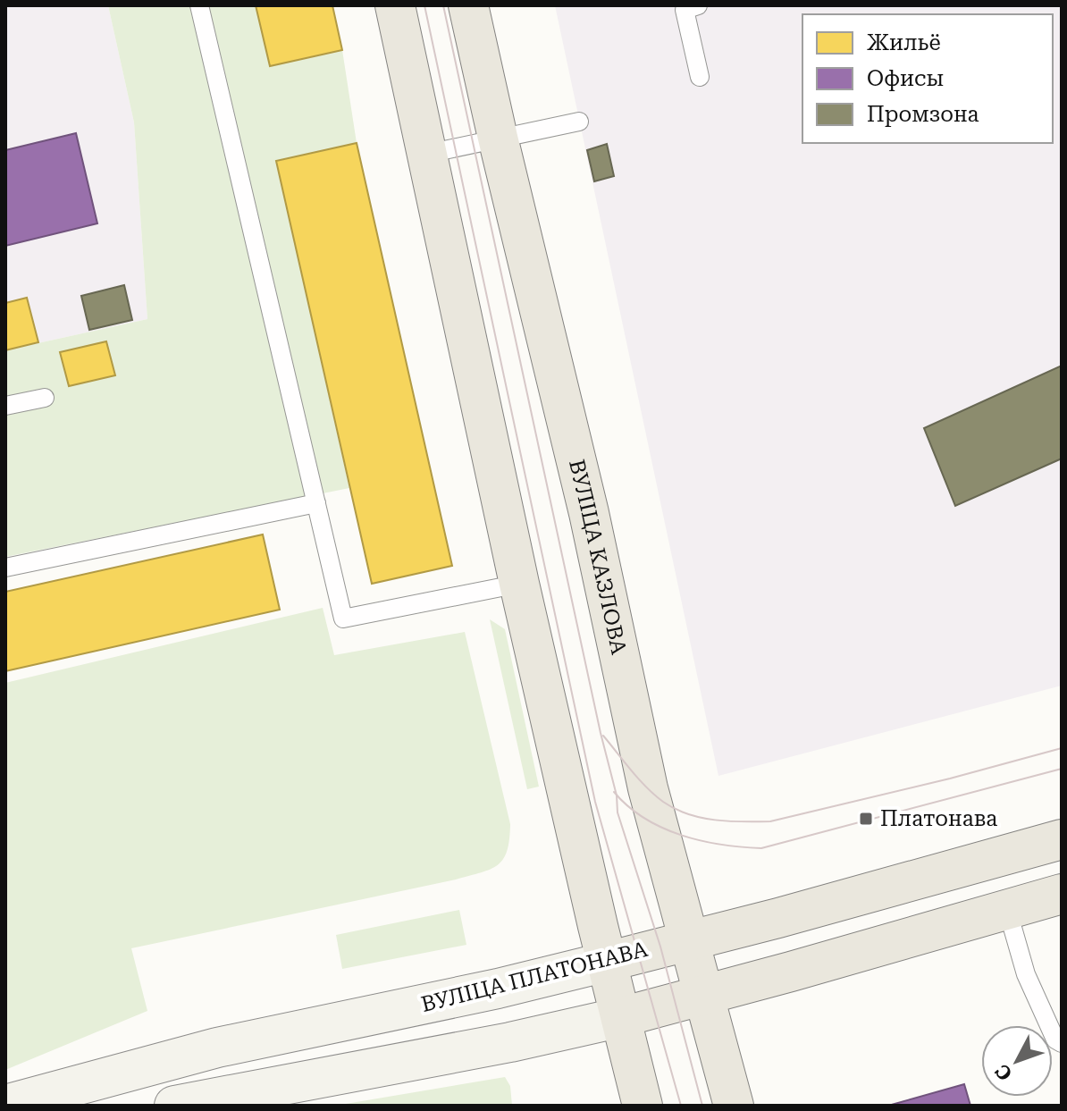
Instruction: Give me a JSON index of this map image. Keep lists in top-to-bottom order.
{
  "streets": {
    "main road": ["ВУЛІЦА КАЗЛОВА", "ВУЛІЦА ПЛАТОНАВА"]
  },
  "crossings": [
    ["ВУЛІЦА КАЗЛОВА", "ВУЛІЦА ПЛАТОНАВА"]
  ],
  "places": {
    "transit": ["Платонава"]
  },
  "legend": ["Жильё", "Офисы", "Промзона"],
  "north": "bottom left"
}
